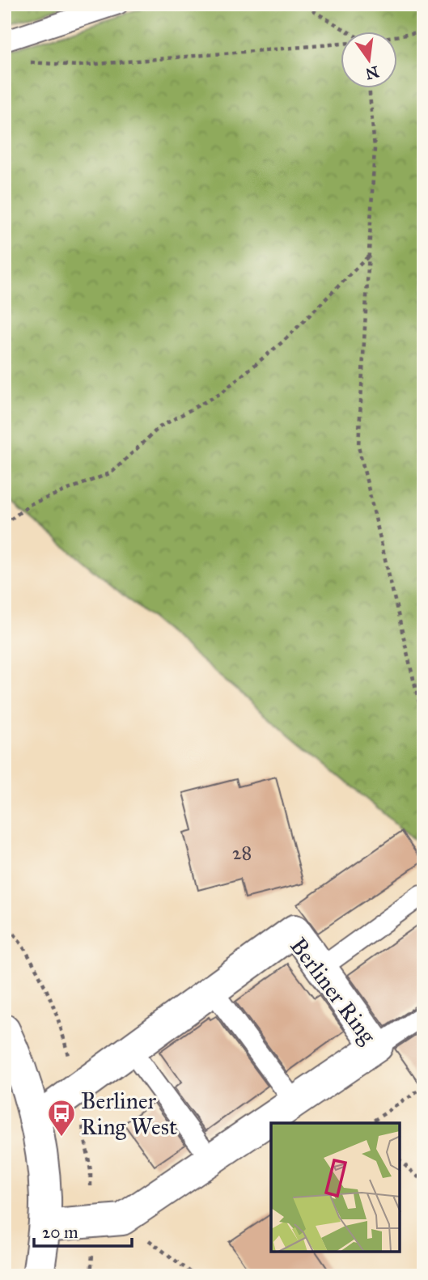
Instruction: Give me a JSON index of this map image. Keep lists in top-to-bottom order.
{
  "streets": {
    "street": ["Berliner Ring"]
  },
  "places": {
    "bus stop": ["Berliner Ring West"]
  },
  "house_numbers": ["28"],
  "scale_bar": "20 m",
  "north": "bottom"
}
